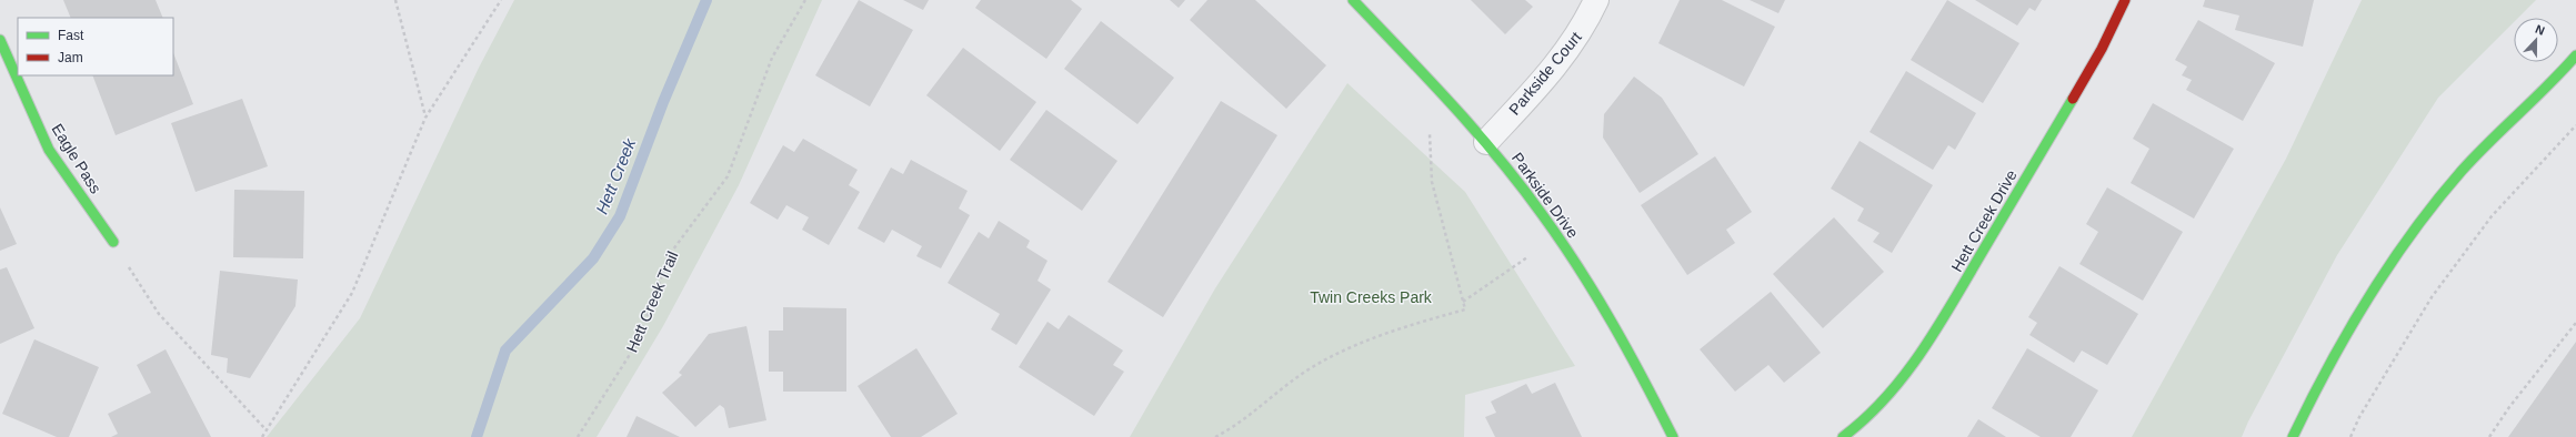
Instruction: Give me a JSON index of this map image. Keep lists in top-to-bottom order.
{
  "streets": {
    "street": [
      "Parkside Court",
      "Eagle Pass",
      "Parkside Drive",
      "Hett Creek Drive"
    ],
    "path": ["Hett Creek Trail"]
  },
  "crossings": [
    ["Parkside Court", "Parkside Drive"]
  ],
  "water": ["Hett Creek"],
  "parks": ["Twin Creeks Park"],
  "legend": ["Fast", "Jam"],
  "north": "top"
}
